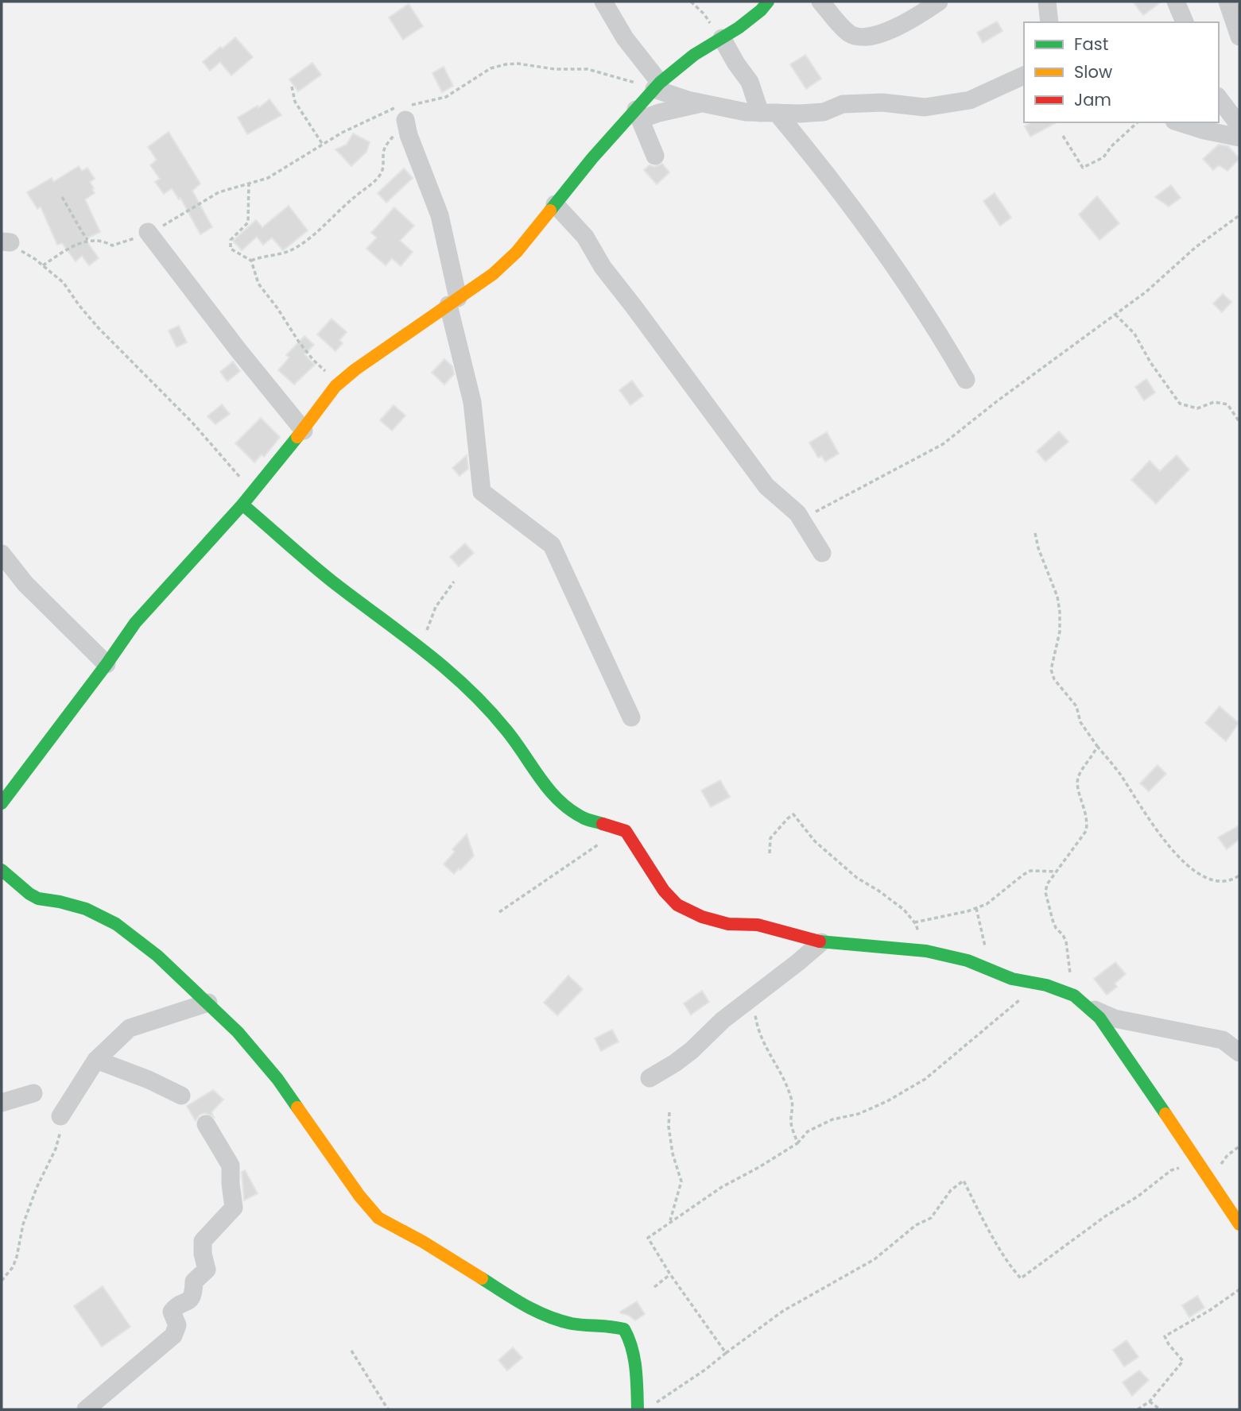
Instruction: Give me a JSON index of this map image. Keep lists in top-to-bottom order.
{
  "legend": ["Fast", "Slow", "Jam"]
}
